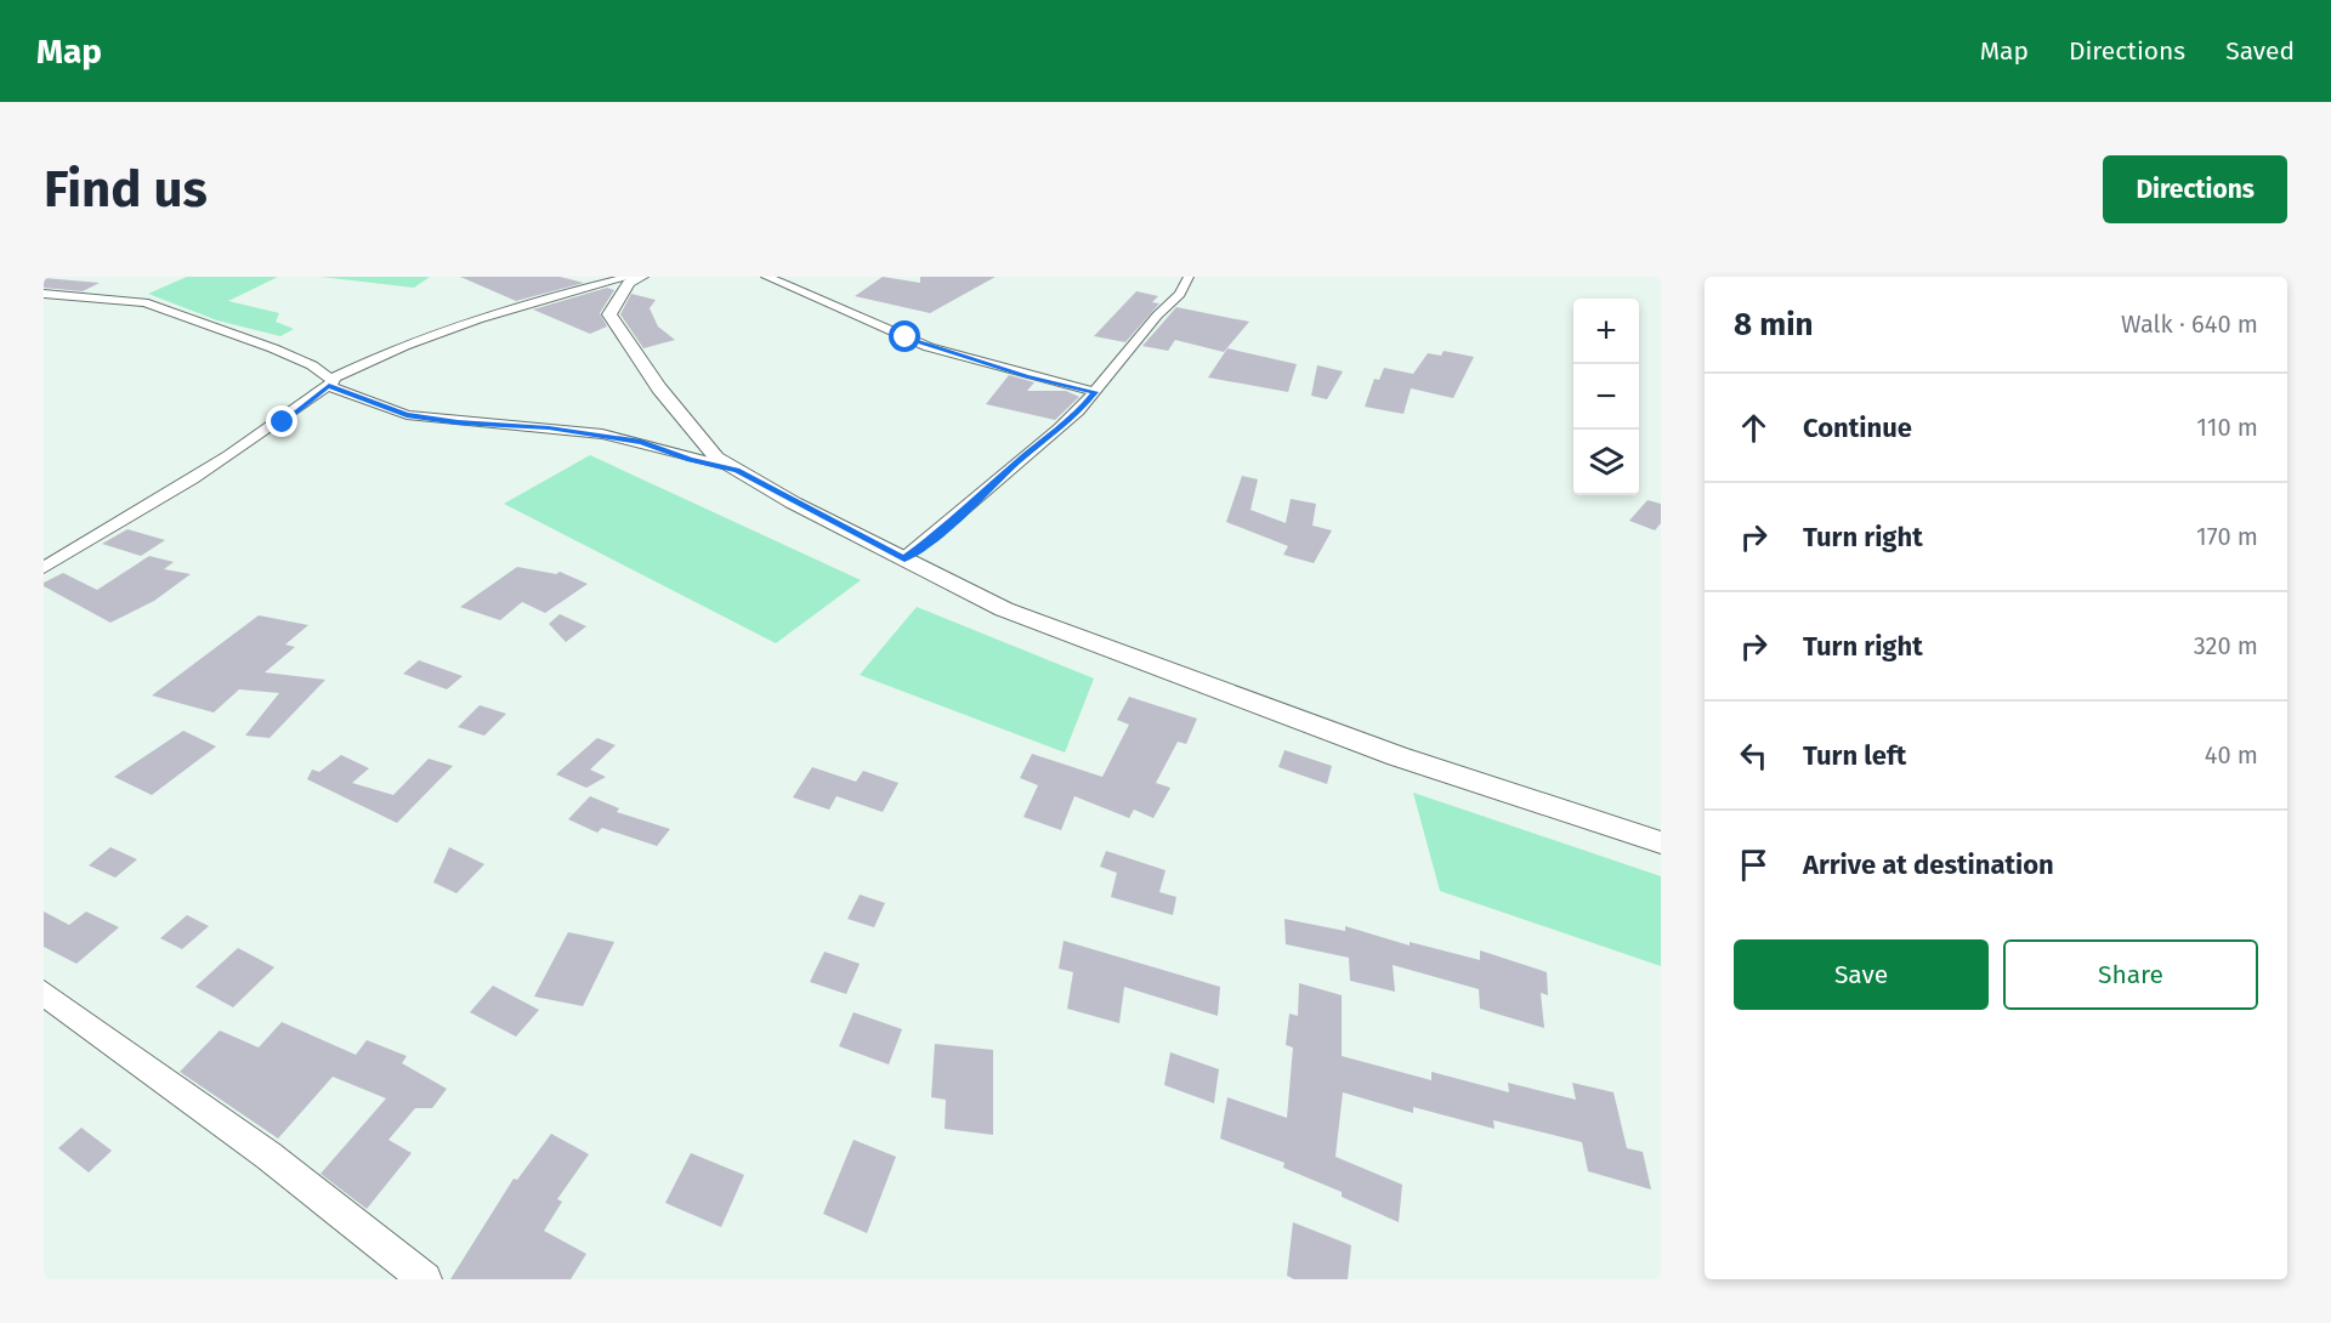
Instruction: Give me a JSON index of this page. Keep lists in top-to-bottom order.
{
  "page": {
    "header": "Map",
    "nav": ["Map", "Directions", "Saved"],
    "buttons": [
      "Directions",
      ["Save", "Share"]
    ],
    "title": "Find us",
    "heading": ["8 min", "Walk · 640 m"],
    "map_buttons": ["+", "−"],
    "list": [
      ["Continue", "110 m"],
      ["Turn right", "170 m"],
      ["Turn right", "320 m"],
      ["Turn left", "40 m"],
      "Arrive at destination"
    ]
  }
}
